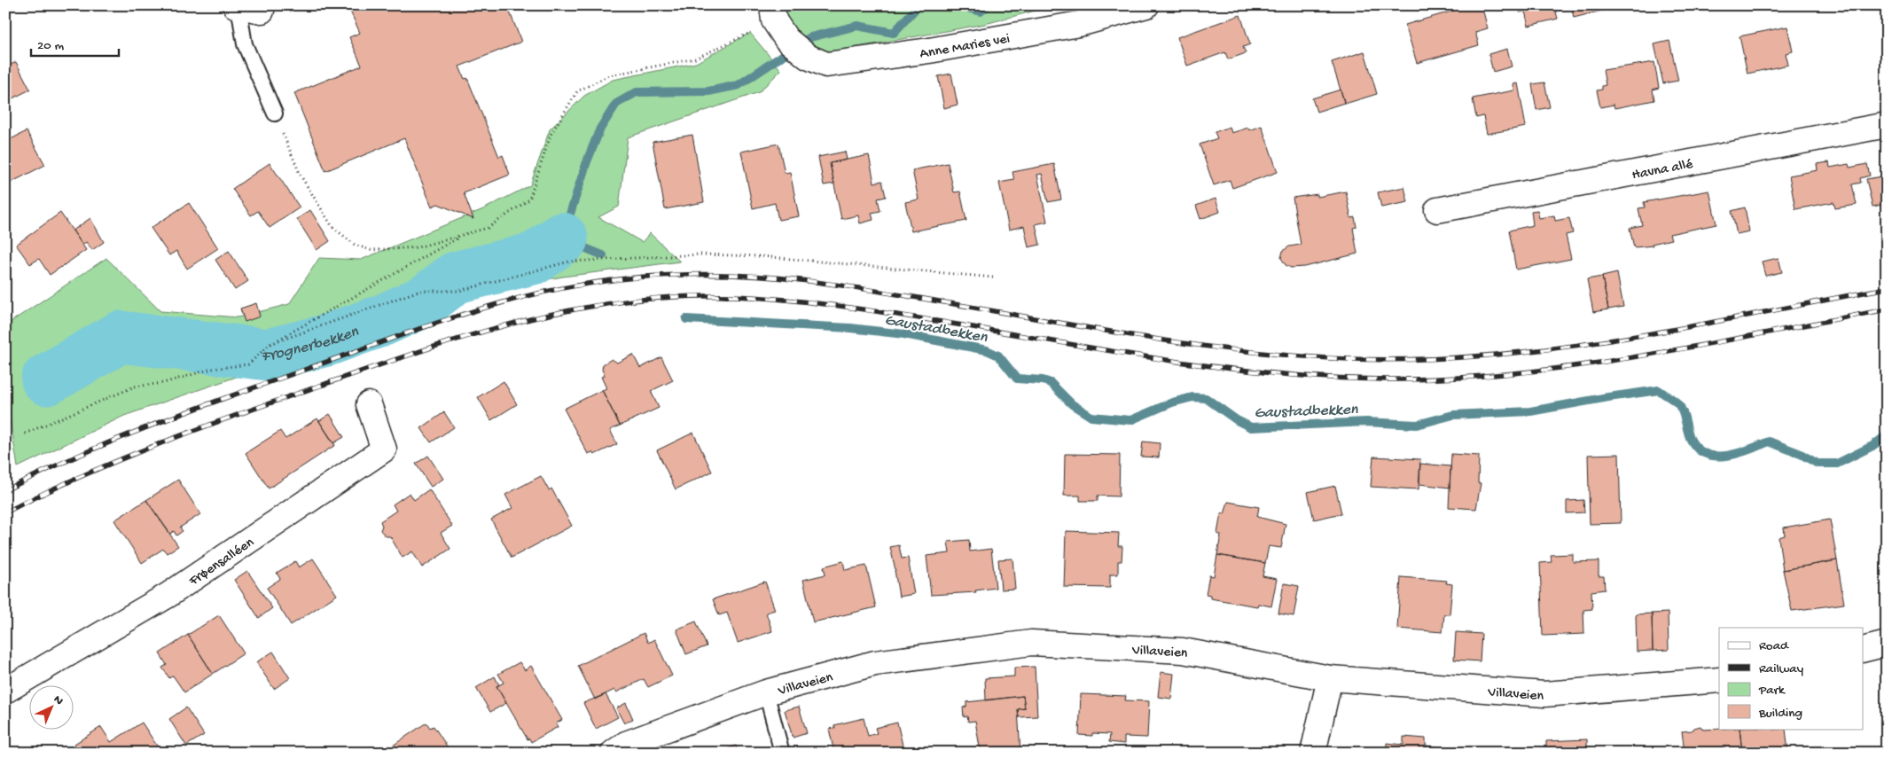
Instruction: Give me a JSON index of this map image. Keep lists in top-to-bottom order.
{
  "streets": {
    "street": [
      "Anne Maries vei",
      "Havna allé",
      "Frøensalléen",
      "Villaveien"
    ]
  },
  "water": ["Gaustadbekken", "Frognerbekken"],
  "legend": [
    "Road",
    "Railway",
    "Park",
    "Building"
  ],
  "scale_bar": "20 m",
  "north": "top right"
}
